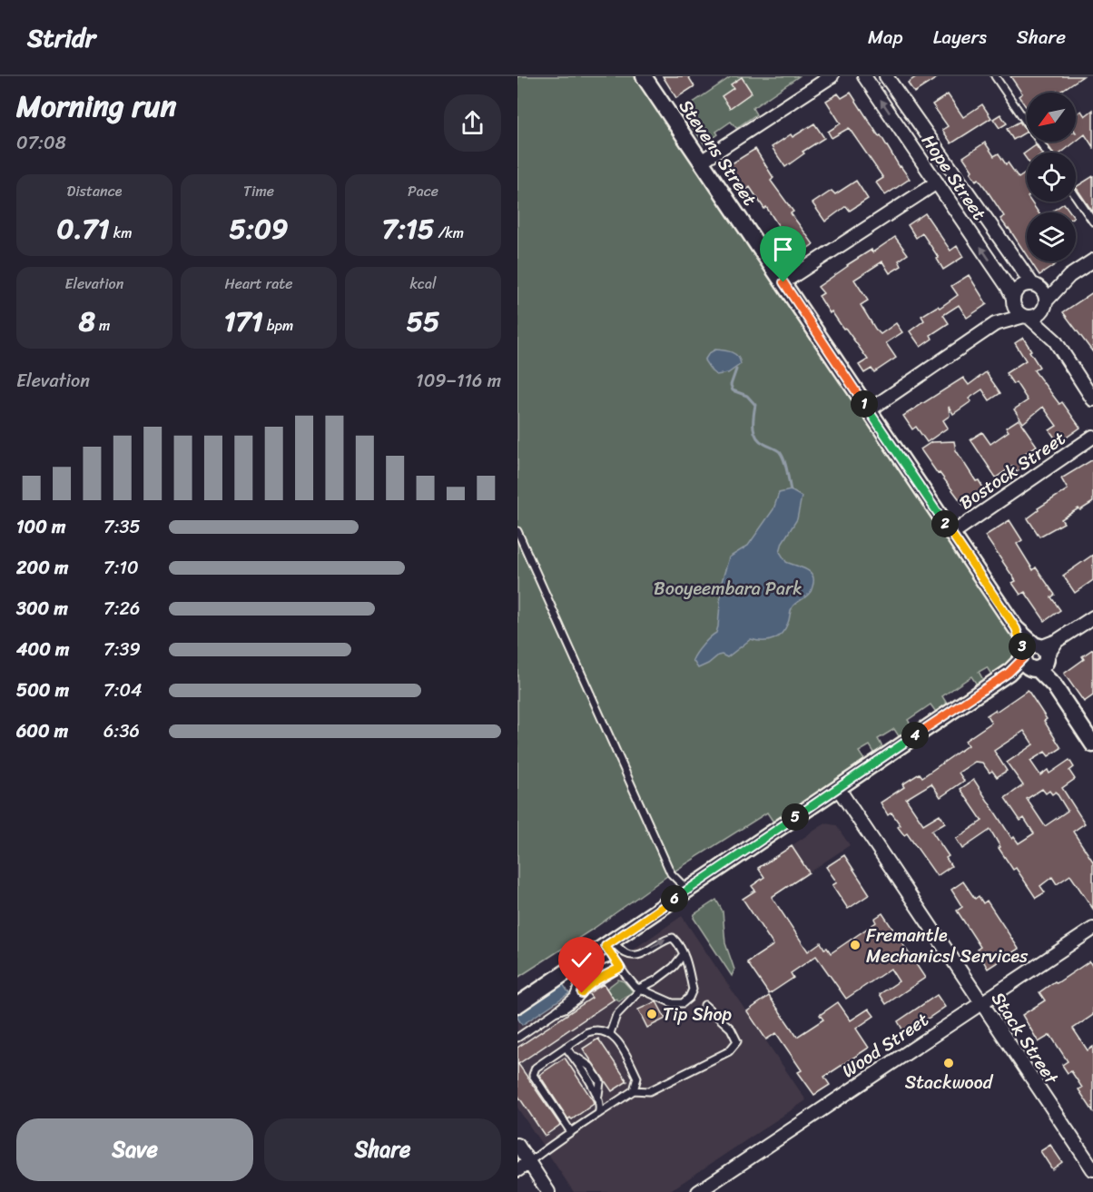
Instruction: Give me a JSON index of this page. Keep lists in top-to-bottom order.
{
  "streets": {
    "street": [
      "Stevens Street",
      "Hope Street",
      "Bostock Street",
      "Stack Street",
      "Wood Street"
    ]
  },
  "crossings": [
    ["Stevens Street", "Bostock Street"],
    ["Stack Street", "Wood Street"]
  ],
  "parks": ["Booyeembara Park"],
  "places": ["Fremantle Mechanicsl Services", "Tip Shop", "Stackwood"],
  "north": "bottom left",
  "page": {
    "header": "Stridr",
    "nav": ["Map", "Layers", "Share"],
    "heading": ["Morning run", "07:08"],
    "stats": [
      ["Distance", "0.71 km"],
      ["Time", "5:09"],
      ["Pace", "7:15 /km"],
      ["Elevation", "8 m"],
      ["Heart rate", "171 bpm"],
      ["kcal", "55"]
    ],
    "chart": ["Elevation", "109–116 m"],
    "pins": [
      "1",
      "2",
      "3",
      "4",
      "5",
      "6"
    ],
    "list": [
      {
        "name": "100 m",
        "note": "7:35"
      },
      {
        "name": "200 m",
        "note": "7:10"
      },
      {
        "name": "300 m",
        "note": "7:26"
      },
      {
        "name": "400 m",
        "note": "7:39"
      },
      {
        "name": "500 m",
        "note": "7:04"
      },
      {
        "name": "600 m",
        "note": "6:36"
      }
    ],
    "buttons": ["Save", "Share"]
  }
}
